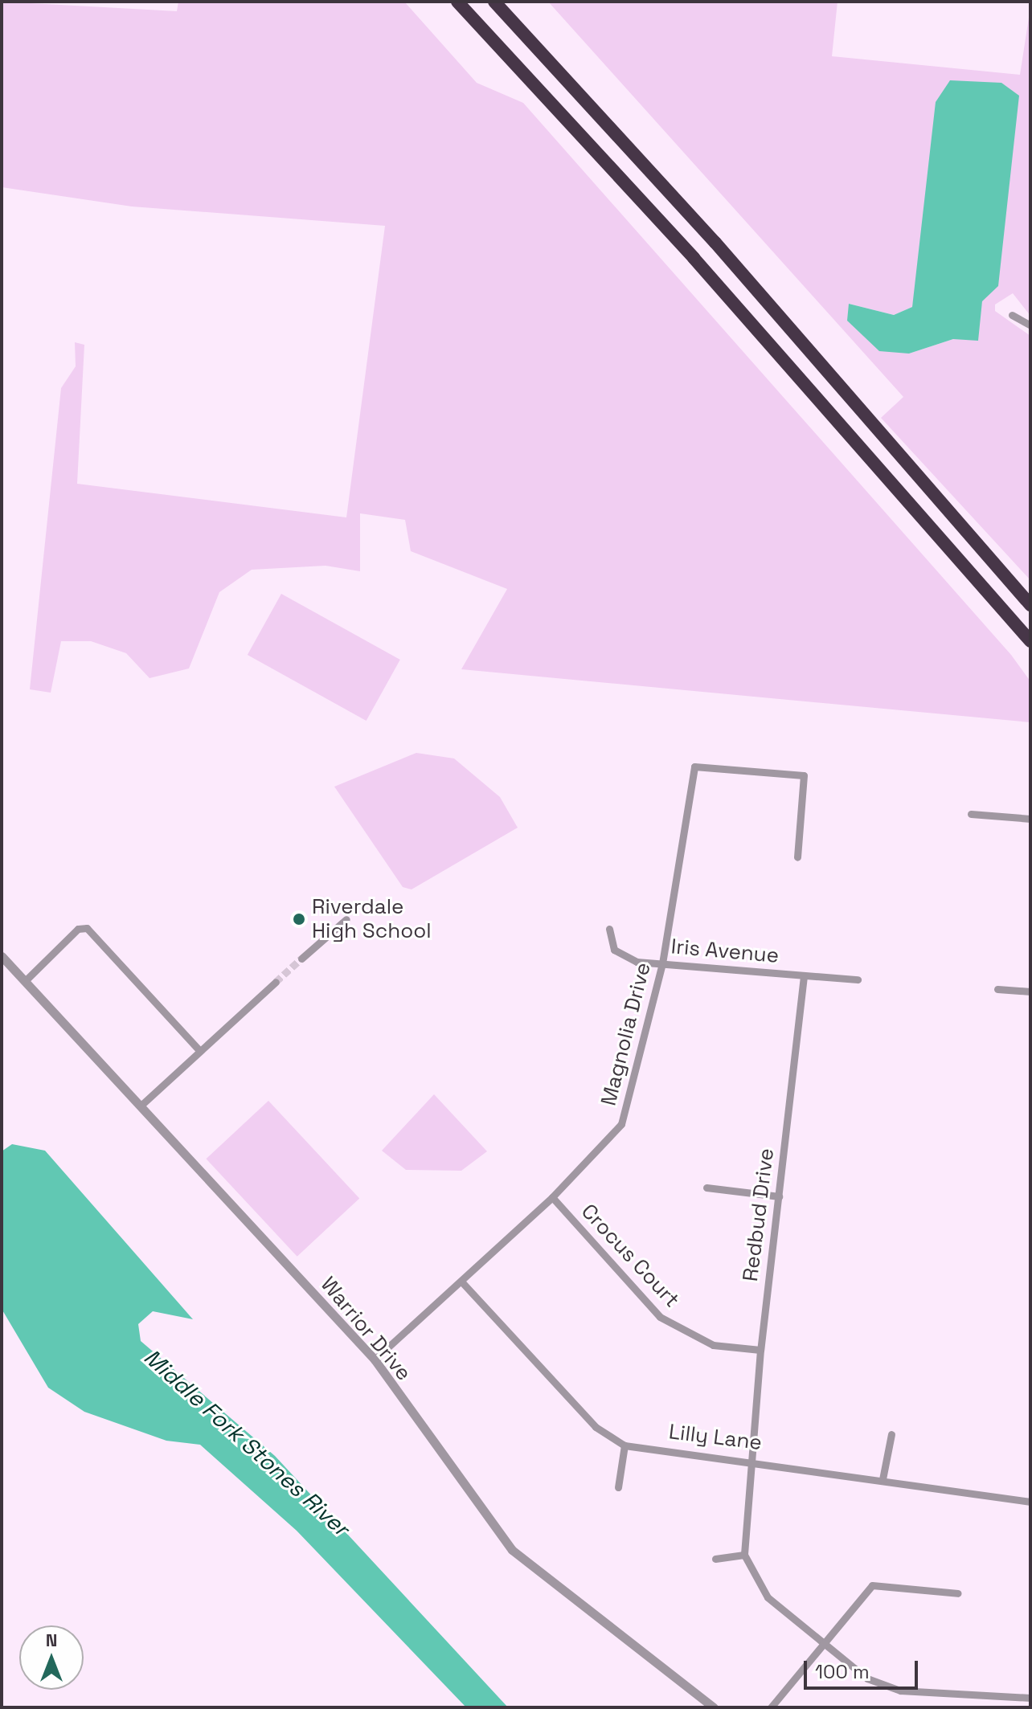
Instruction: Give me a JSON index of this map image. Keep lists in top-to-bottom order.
{
  "streets": {
    "street": [
      "Iris Avenue",
      "Magnolia Drive",
      "Redbud Drive",
      "Crocus Court",
      "Warrior Drive",
      "Lilly Lane"
    ]
  },
  "crossings": [
    ["Iris Avenue", "Magnolia Drive"],
    ["Iris Avenue", "Redbud Drive"],
    ["Magnolia Drive", "Crocus Court"],
    ["Magnolia Drive", "Warrior Drive"],
    ["Magnolia Drive", "Lilly Lane"],
    ["Redbud Drive", "Crocus Court"],
    ["Redbud Drive", "Lilly Lane"]
  ],
  "water": ["Middle Fork Stones River"],
  "places": ["Riverdale High School"],
  "scale_bar": "100 m",
  "north": "top"
}
